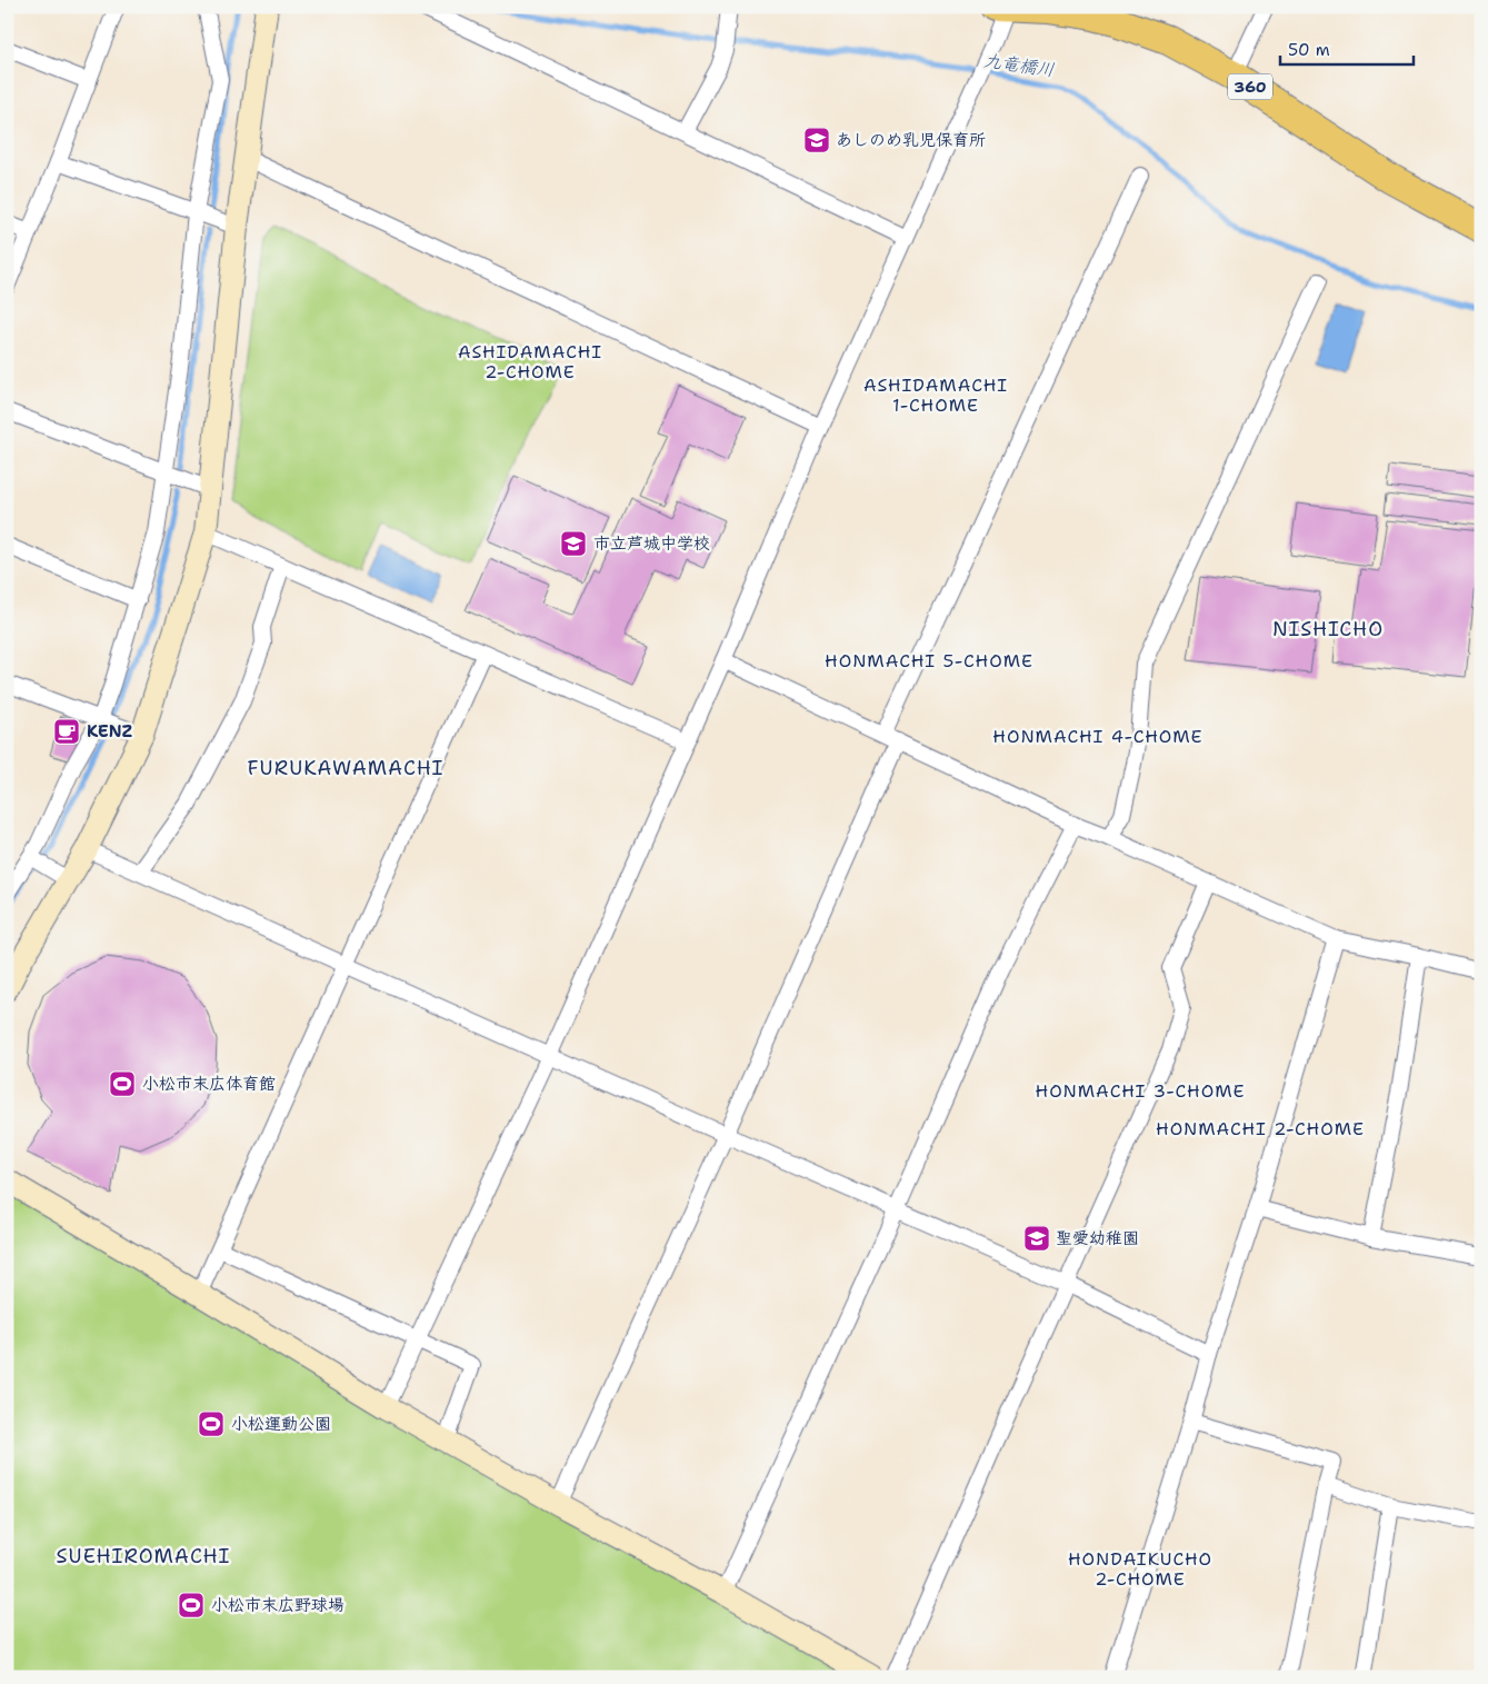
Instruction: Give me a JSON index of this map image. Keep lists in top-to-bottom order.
{
  "streets": {
    "highway": ["360"]
  },
  "districts": [
    "ASHIDAMACHI 2-CHOME",
    "ASHIDAMACHI 1-CHOME",
    "NISHICHO",
    "HONMACHI 5-CHOME",
    "HONMACHI 4-CHOME",
    "FURUKAWAMACHI",
    "HONMACHI 3-CHOME",
    "HONMACHI 2-CHOME",
    "SUEHIROMACHI",
    "HONDAIKUCHO 2-CHOME"
  ],
  "water": ["九竜橋川"],
  "places": {
    "school or university": ["あしのめ乳児保育所", "市立芦城中学校", "聖愛幼稚園"],
    "cafe": ["KENZ"],
    "sports": ["小松市末広体育館", "小松運動公園", "小松市末広野球場"]
  },
  "scale_bar": "50 m"
}
